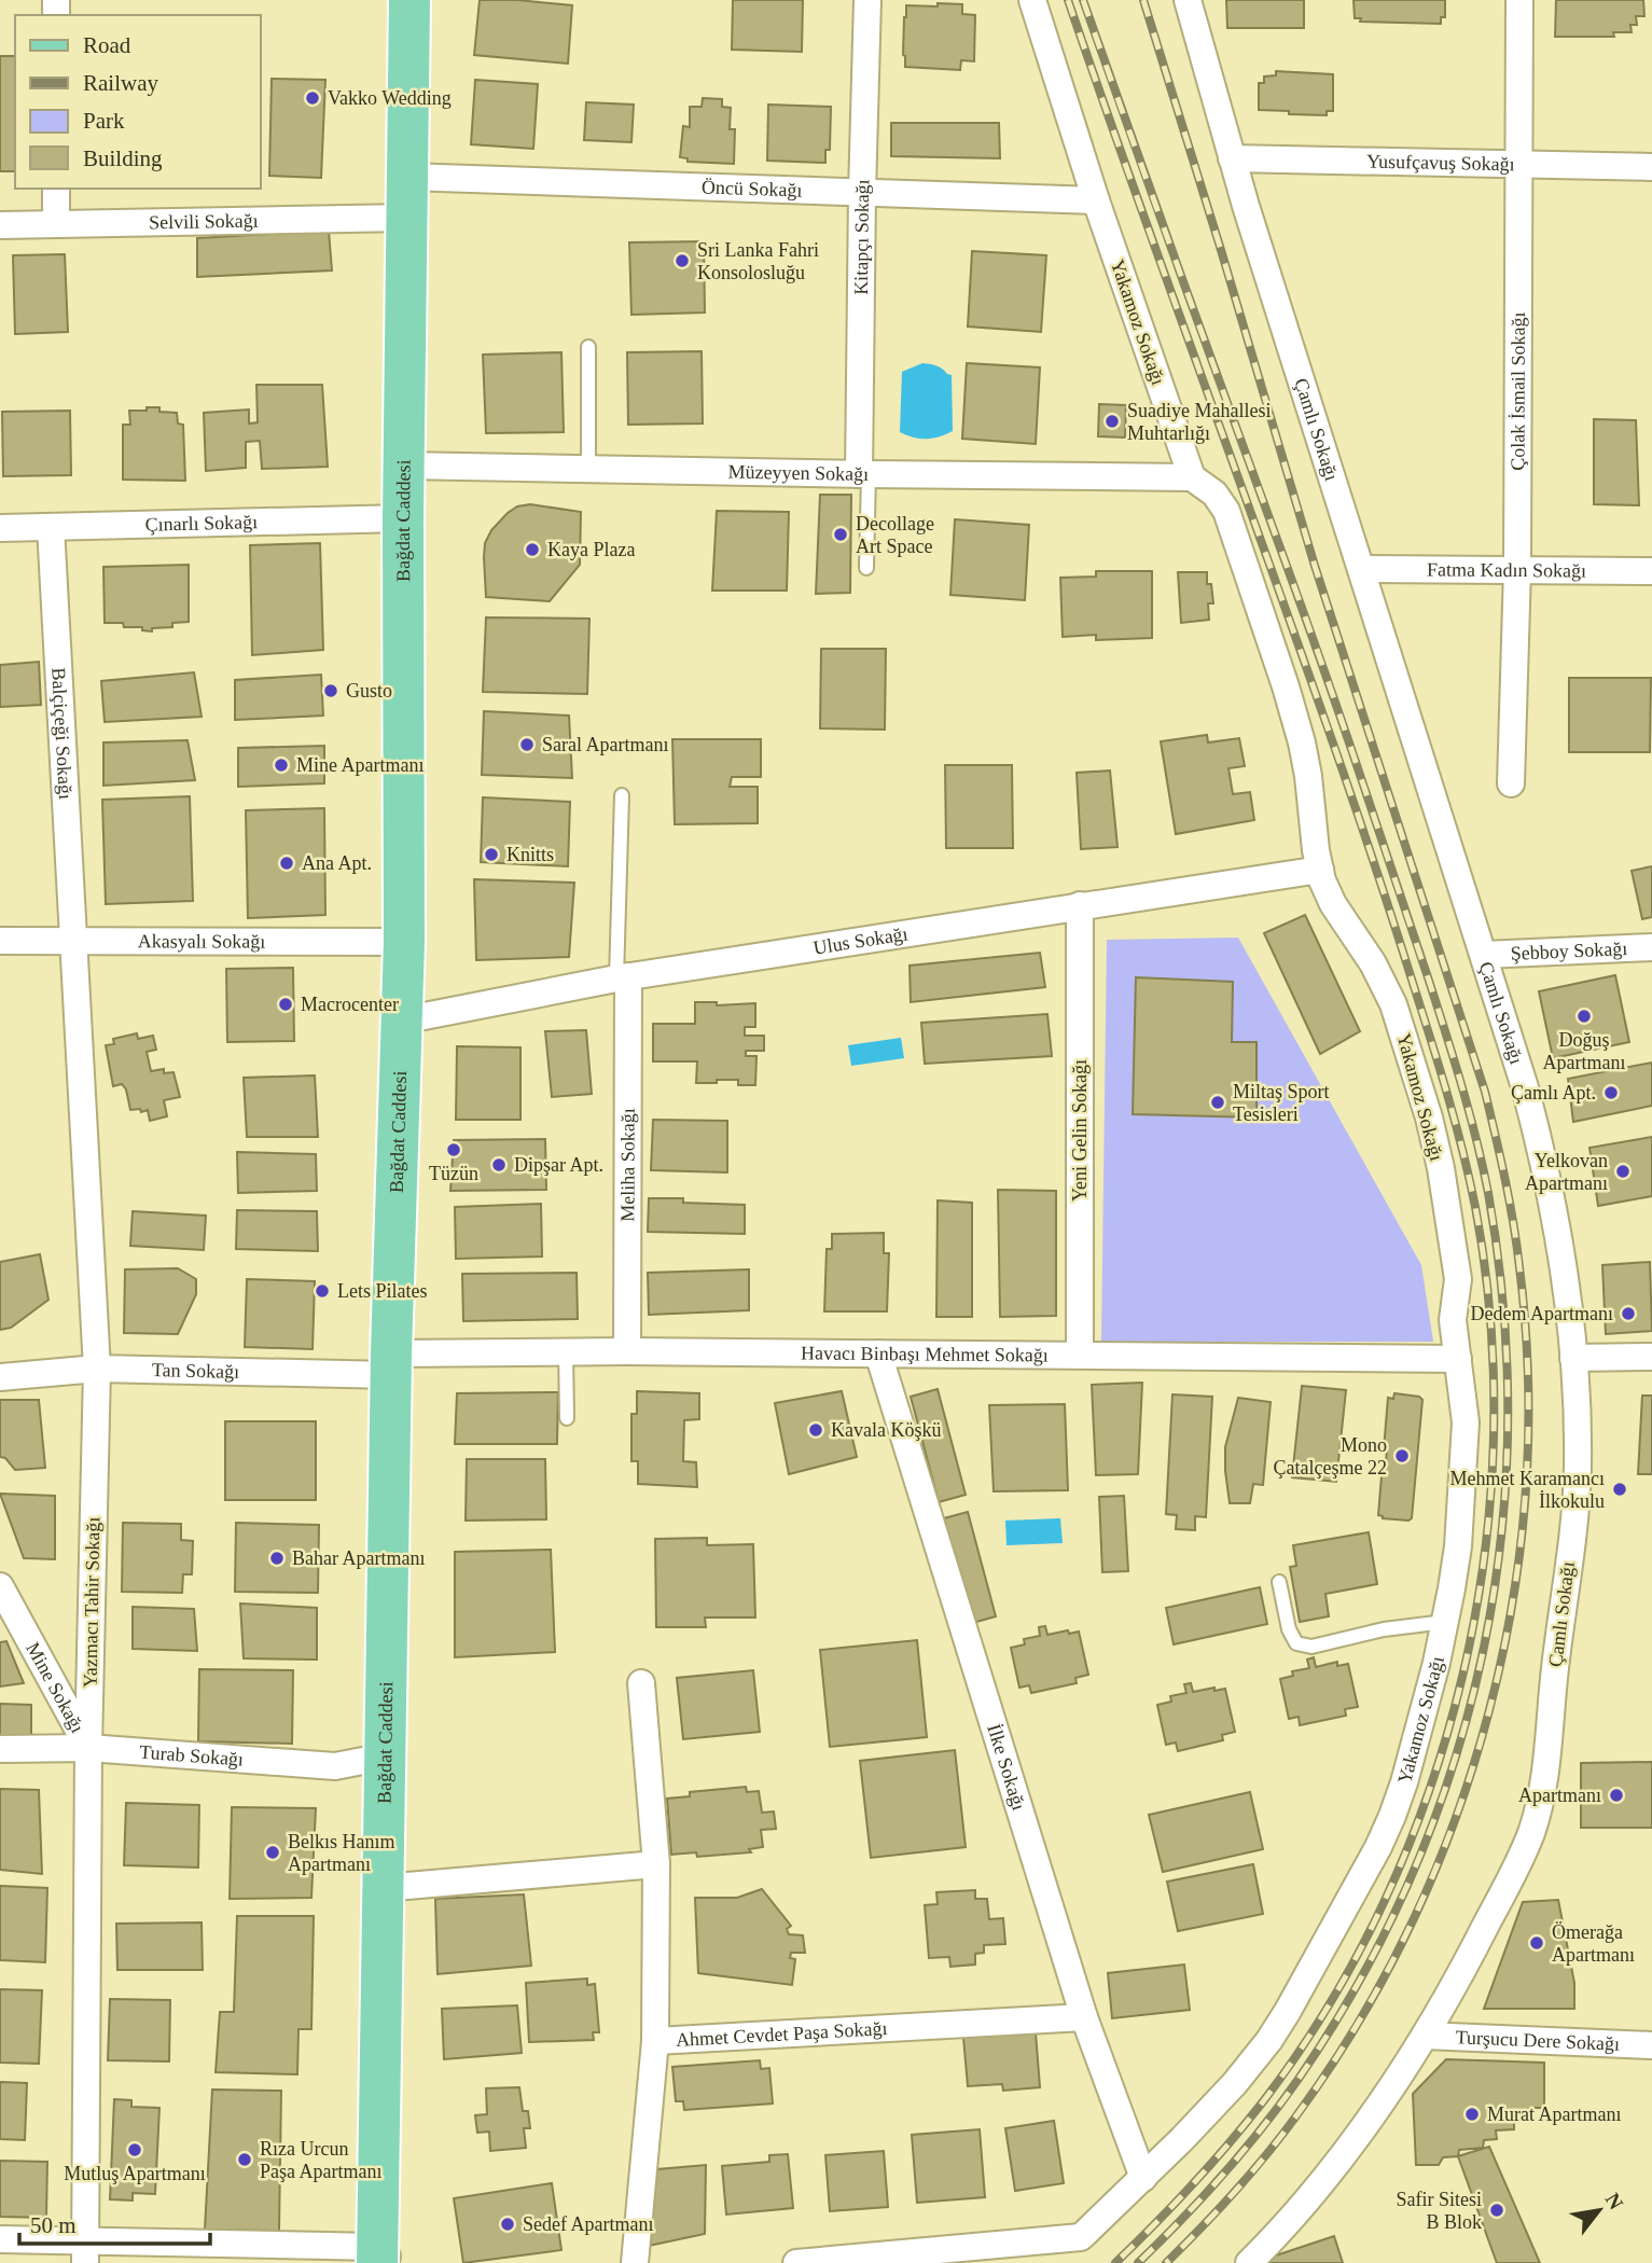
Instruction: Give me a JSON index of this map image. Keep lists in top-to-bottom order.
{
  "streets": {
    "main road": ["Bağdat Caddesi"],
    "street": [
      "Yusufçavuş Sokağı",
      "Öncü Sokağı",
      "Selvili Sokağı",
      "Kitapçı Sokağı",
      "Yakamoz Sokağı",
      "Çolak İsmail Sokağı",
      "Çamlı Sokağı",
      "Müzeyyen Sokağı",
      "Çınarlı Sokağı",
      "Fatma Kadın Sokağı",
      "Balçiçeği Sokağı",
      "Ulus Sokağı",
      "Akasyalı Sokağı",
      "Şebboy Sokağı",
      "Yeni Gelin Sokağı",
      "Meliha Sokağı",
      "Havacı Binbaşı Mehmet Sokağı",
      "Tan Sokağı",
      "Yazmacı Tahir Sokağı",
      "Mine Sokağı",
      "Turab Sokağı",
      "İlke Sokağı",
      "Ahmet Cevdet Paşa Sokağı",
      "Turşucu Dere Sokağı"
    ]
  },
  "crossings": [
    ["Yusufçavuş Sokağı", "Çolak İsmail Sokağı"],
    ["Yusufçavuş Sokağı", "Çamlı Sokağı"],
    ["Öncü Sokağı", "Kitapçı Sokağı"],
    ["Öncü Sokağı", "Yakamoz Sokağı"],
    ["Öncü Sokağı", "Bağdat Caddesi"],
    ["Selvili Sokağı", "Bağdat Caddesi"],
    ["Kitapçı Sokağı", "Müzeyyen Sokağı"],
    ["Yakamoz Sokağı", "Müzeyyen Sokağı"],
    ["Yakamoz Sokağı", "Ulus Sokağı"],
    ["Yakamoz Sokağı", "Havacı Binbaşı Mehmet Sokağı"],
    ["Yakamoz Sokağı", "İlke Sokağı"],
    ["Çolak İsmail Sokağı", "Fatma Kadın Sokağı"],
    ["Çamlı Sokağı", "Fatma Kadın Sokağı"],
    ["Çamlı Sokağı", "Şebboy Sokağı"],
    ["Çamlı Sokağı", "Turşucu Dere Sokağı"],
    ["Müzeyyen Sokağı", "Bağdat Caddesi"],
    ["Bağdat Caddesi", "Çınarlı Sokağı"],
    ["Bağdat Caddesi", "Ulus Sokağı"],
    ["Bağdat Caddesi", "Akasyalı Sokağı"],
    ["Bağdat Caddesi", "Havacı Binbaşı Mehmet Sokağı"],
    ["Bağdat Caddesi", "Tan Sokağı"],
    ["Bağdat Caddesi", "Turab Sokağı"],
    ["Çınarlı Sokağı", "Balçiçeği Sokağı"],
    ["Balçiçeği Sokağı", "Akasyalı Sokağı"],
    ["Balçiçeği Sokağı", "Yazmacı Tahir Sokağı"],
    ["Ulus Sokağı", "Yeni Gelin Sokağı"],
    ["Ulus Sokağı", "Meliha Sokağı"],
    ["Akasyalı Sokağı", "Yazmacı Tahir Sokağı"],
    ["Yeni Gelin Sokağı", "Havacı Binbaşı Mehmet Sokağı"],
    ["Meliha Sokağı", "Havacı Binbaşı Mehmet Sokağı"],
    ["Havacı Binbaşı Mehmet Sokağı", "Tan Sokağı"],
    ["Havacı Binbaşı Mehmet Sokağı", "İlke Sokağı"],
    ["Tan Sokağı", "Yazmacı Tahir Sokağı"],
    ["Yazmacı Tahir Sokağı", "Mine Sokağı"],
    ["Yazmacı Tahir Sokağı", "Turab Sokağı"],
    ["Mine Sokağı", "Turab Sokağı"],
    ["İlke Sokağı", "Ahmet Cevdet Paşa Sokağı"]
  ],
  "places": [
    "Vakko Wedding",
    "Sri Lanka Fahri Konsolosluğu",
    "Suadiye Mahallesi Muhtarlığı",
    "Decollage Art Space",
    "Kaya Plaza",
    "Gusto",
    "Saral Apartmanı",
    "Mine Apartmanı",
    "Knitts",
    "Ana Apt.",
    "Macrocenter",
    "Doğuş Apartmanı",
    "Çamlı Apt.",
    "Miltaş Sport Tesisleri",
    "Tüzün",
    "Dipşar Apt.",
    "Yelkovan Apartmanı",
    "Lets Pilates",
    "Dedem Apartmanı",
    "Kavala Köşkü",
    "Mono Çatalçeşme 22",
    "Mehmet Karamancı İlkokulu",
    "Bahar Apartmanı",
    "Apartmanı",
    "Belkıs Hanım Apartmanı",
    "Ömerağa Apartmanı",
    "Murat Apartmanı",
    "Mutluş Apartmanı",
    "Rıza Urcun Paşa Apartmanı",
    "Safir Sitesi B Blok",
    "Sedef Apartmanı"
  ],
  "legend": [
    "Road",
    "Railway",
    "Park",
    "Building"
  ],
  "scale_bar": "50 m",
  "north": "top right"
}
